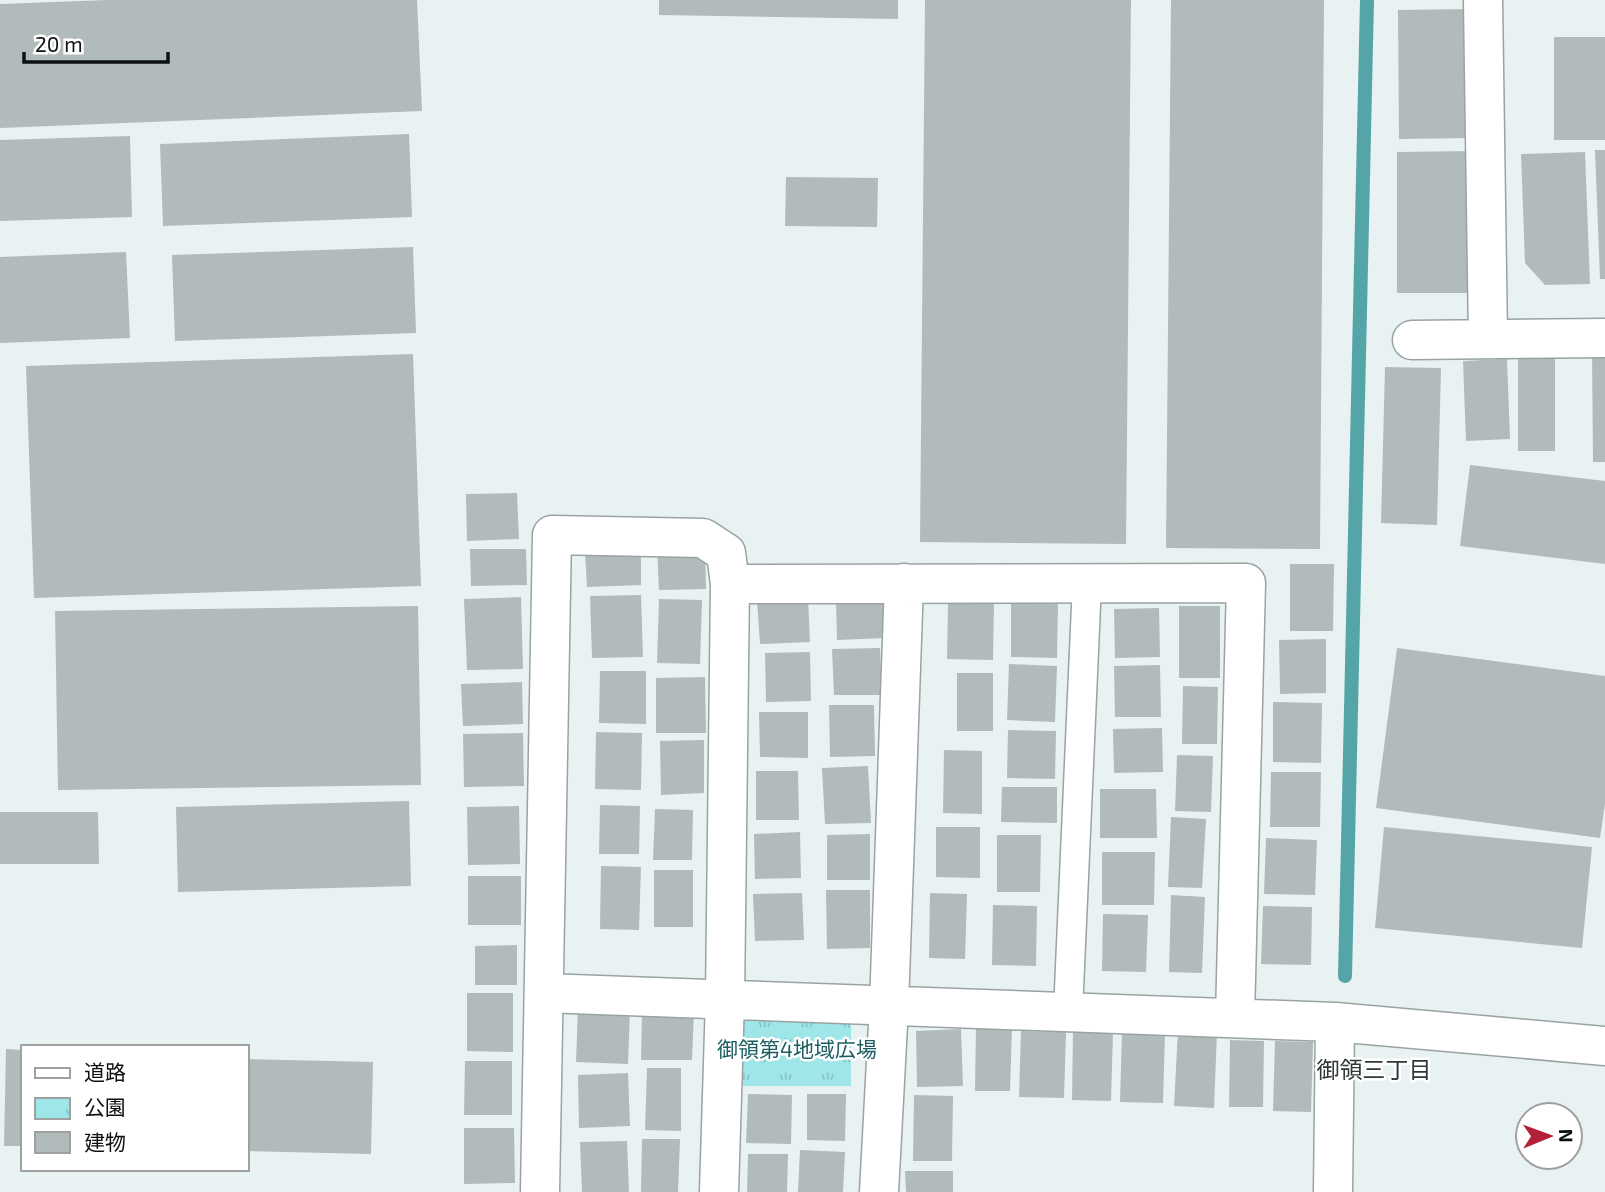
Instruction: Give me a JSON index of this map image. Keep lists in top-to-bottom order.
{
  "districts": ["御領三丁目"],
  "parks": ["御領第4地域広場"],
  "legend": ["道路", "公園", "建物"],
  "scale_bar": "20 m",
  "north": "right"
}
